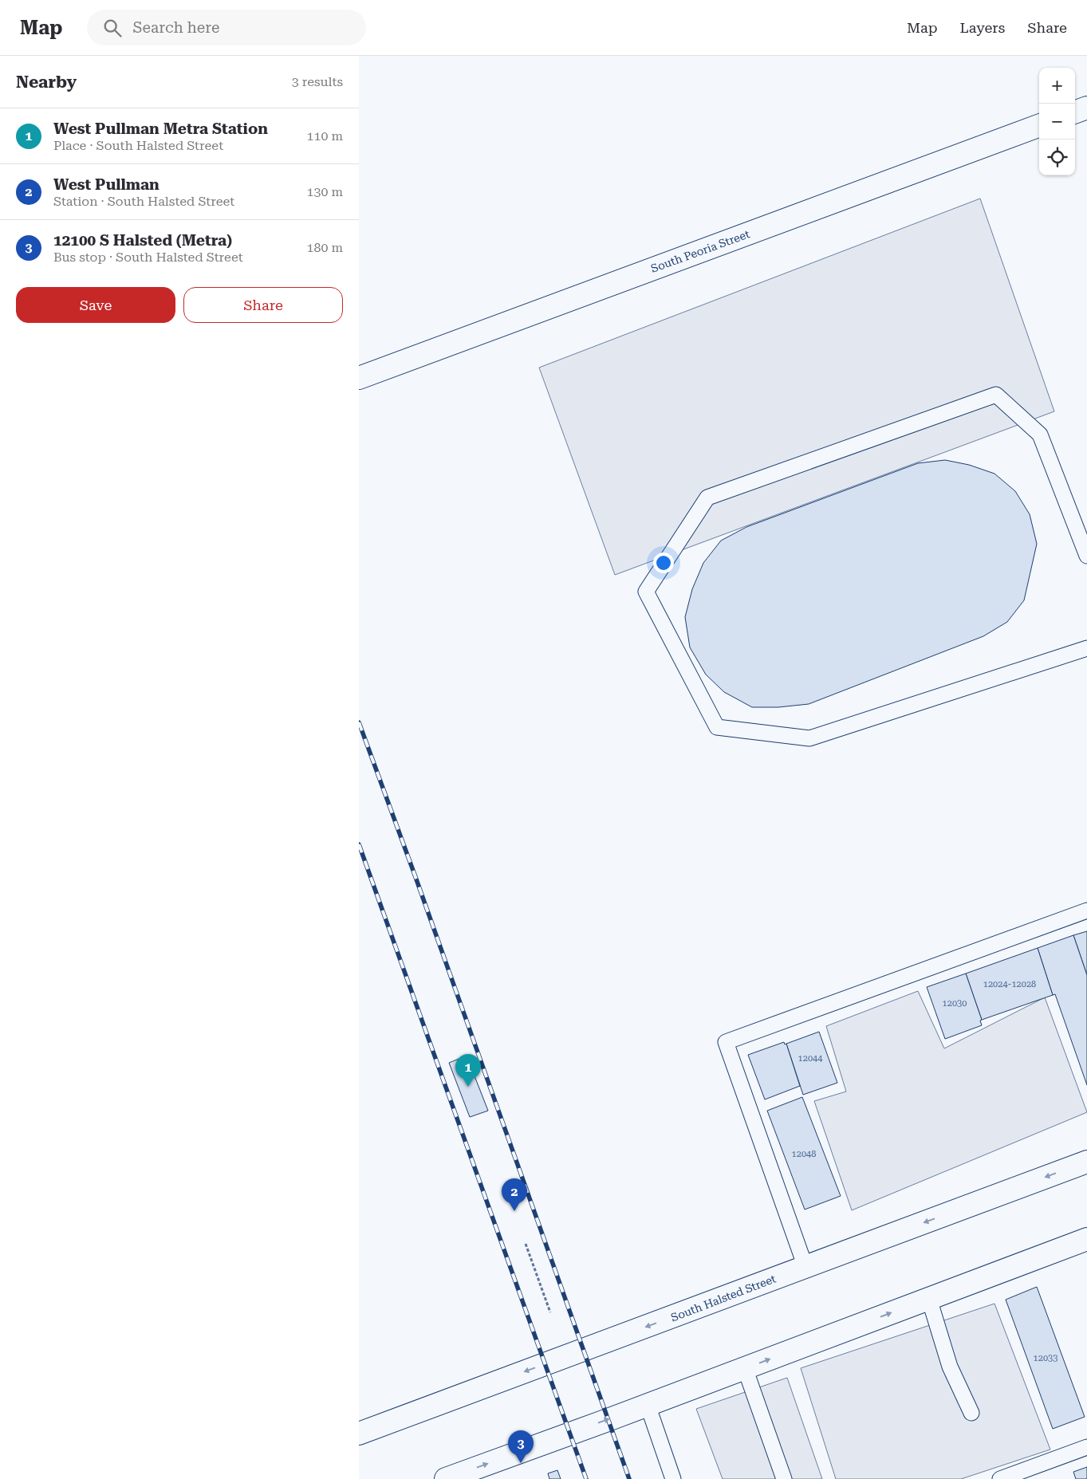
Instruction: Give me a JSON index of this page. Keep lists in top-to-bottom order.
{
  "streets": {
    "main road": ["South Peoria Street", "South Halsted Street"]
  },
  "house_numbers": [
    "12024-12028",
    "12030",
    "12044",
    "12048",
    "12033"
  ],
  "page": {
    "header": "Map",
    "search": "Search here",
    "nav": ["Map", "Layers", "Share"],
    "heading": ["Nearby", "3 results"],
    "map_buttons": ["+", "−"],
    "list": [
      {
        "mark": "1",
        "name": "West Pullman Metra Station",
        "note": "Place · South Halsted Street",
        "value": "110 m"
      },
      {
        "mark": "2",
        "name": "West Pullman",
        "note": "Station · South Halsted Street",
        "value": "130 m"
      },
      {
        "mark": "3",
        "name": "12100 S Halsted (Metra)",
        "note": "Bus stop · South Halsted Street",
        "value": "180 m"
      }
    ],
    "buttons": ["Save", "Share"],
    "pins": ["1", "2", "3"]
  }
}
